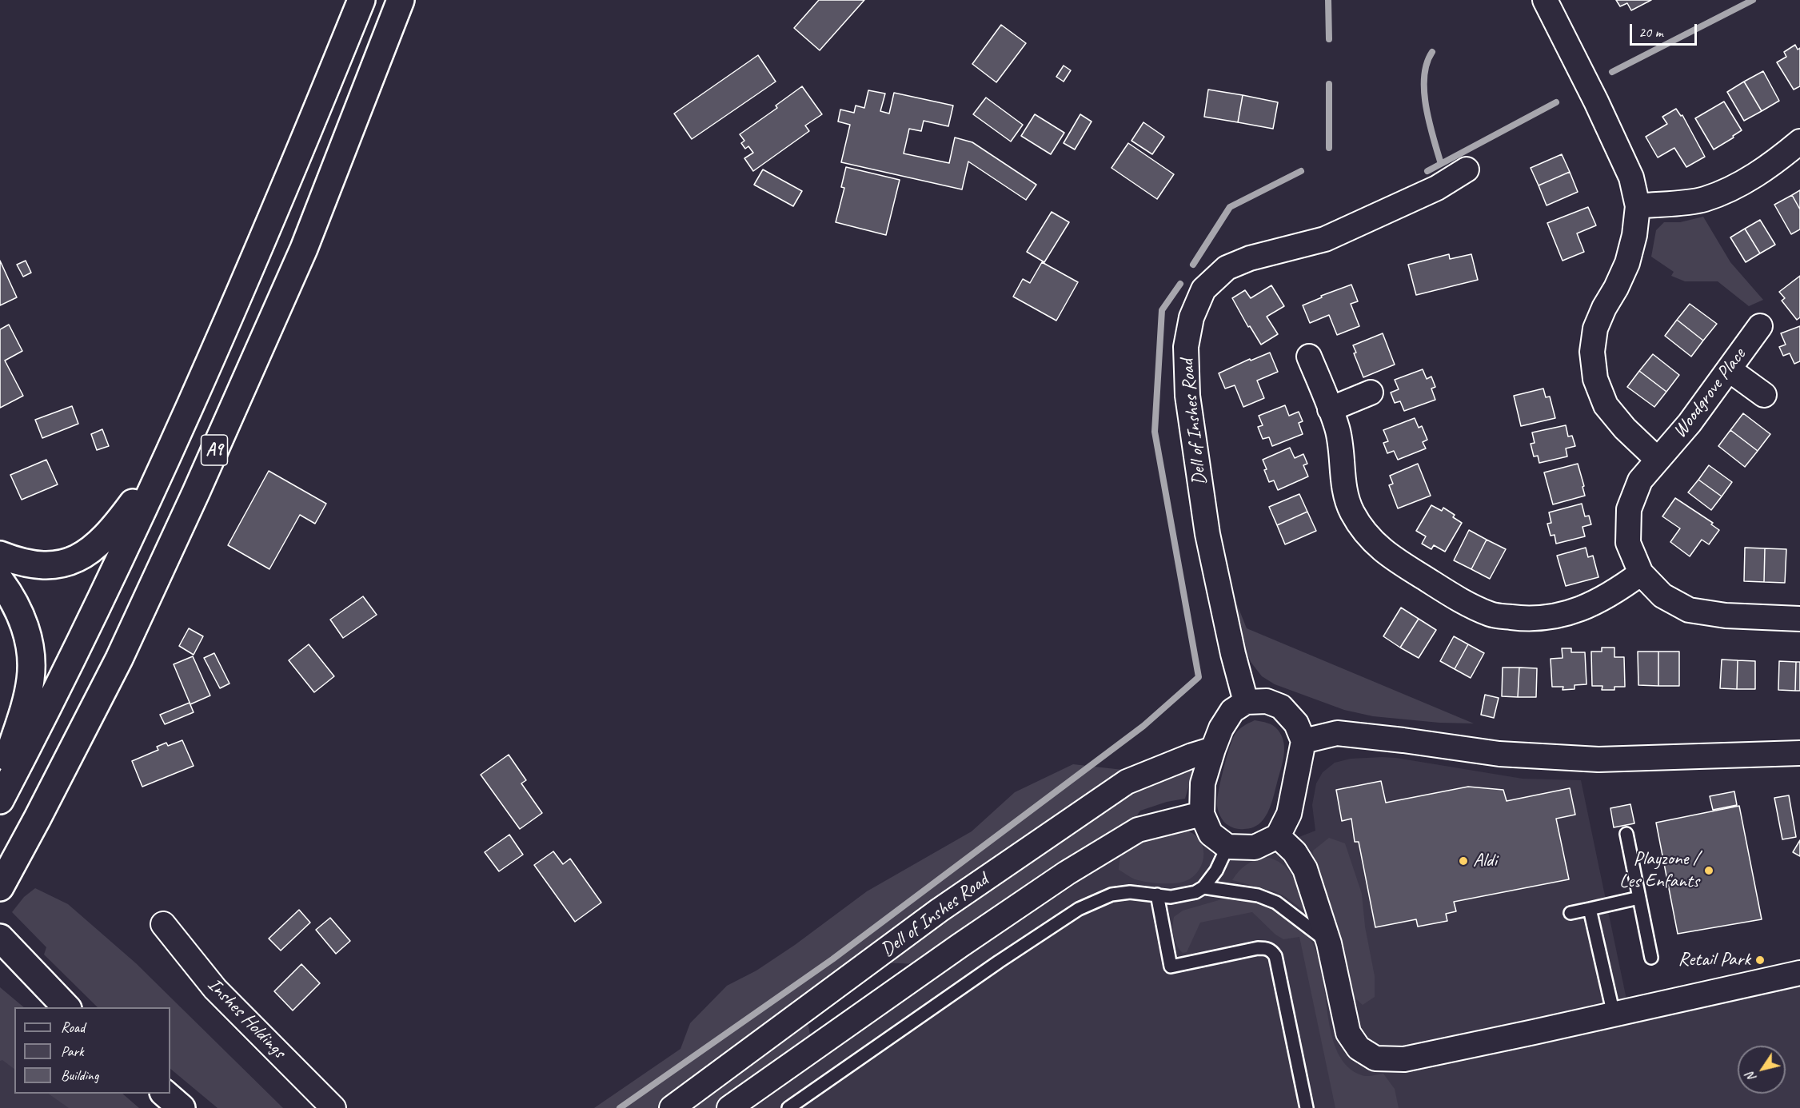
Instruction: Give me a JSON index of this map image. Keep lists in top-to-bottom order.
{
  "streets": {
    "main road": ["A9"],
    "street": ["Woodgrove Place", "Dell of Inshes Road", "Inshes Holdings"]
  },
  "places": ["Aldi", "Playzone / Les Enfants", "Retail Park"],
  "legend": ["Road", "Park", "Building"],
  "scale_bar": "20 m",
  "north": "bottom left"
}
